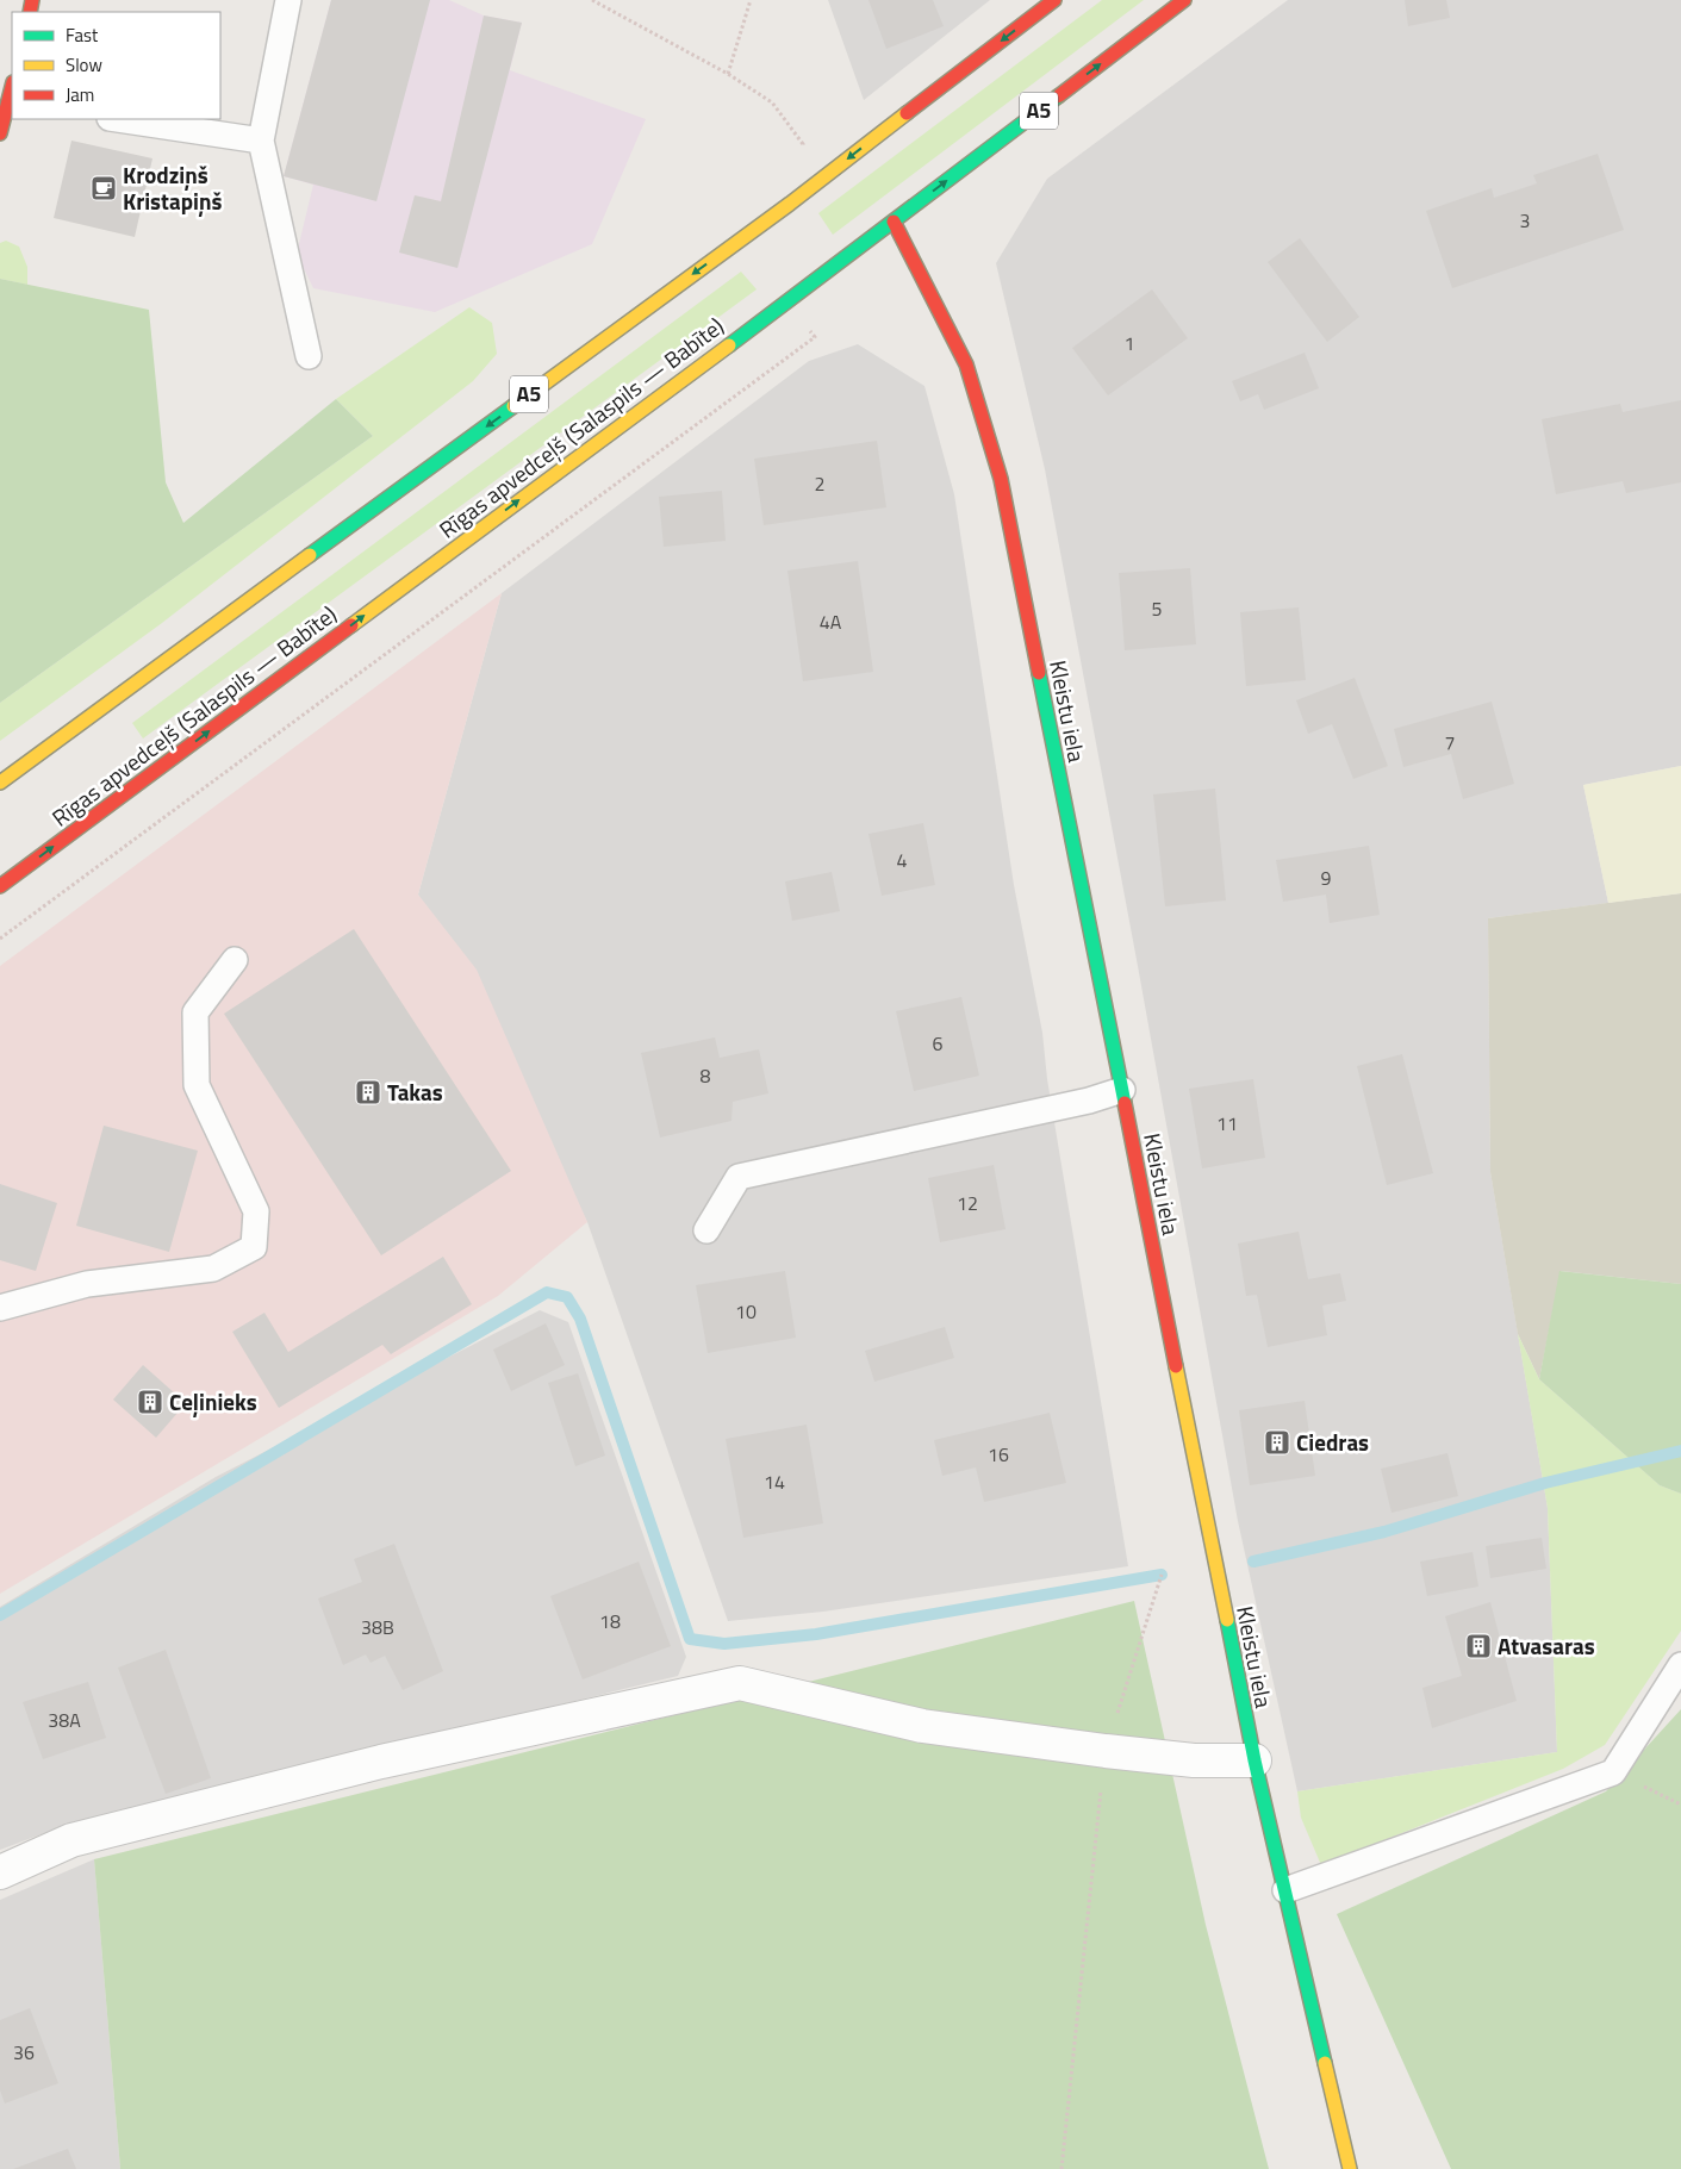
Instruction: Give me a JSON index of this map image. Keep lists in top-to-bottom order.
{
  "streets": {
    "main road": ["A5", "Rīgas apvedceļš (Salaspils — Babīte)", "Kleistu iela"]
  },
  "crossings": [
    ["Rīgas apvedceļš (Salaspils — Babīte)", "Kleistu iela"]
  ],
  "places": {
    "cafe": ["Krodziņš Kristapiņš"],
    "building": [
      "Takas",
      "Ceļinieks",
      "Ciedras",
      "Atvasaras"
    ]
  },
  "house_numbers": [
    "3",
    "1",
    "2",
    "5",
    "4A",
    "7",
    "4",
    "9",
    "6",
    "8",
    "11",
    "12",
    "10",
    "16",
    "14",
    "18",
    "38B",
    "38A",
    "36"
  ],
  "legend": ["Fast", "Slow", "Jam"]
}
